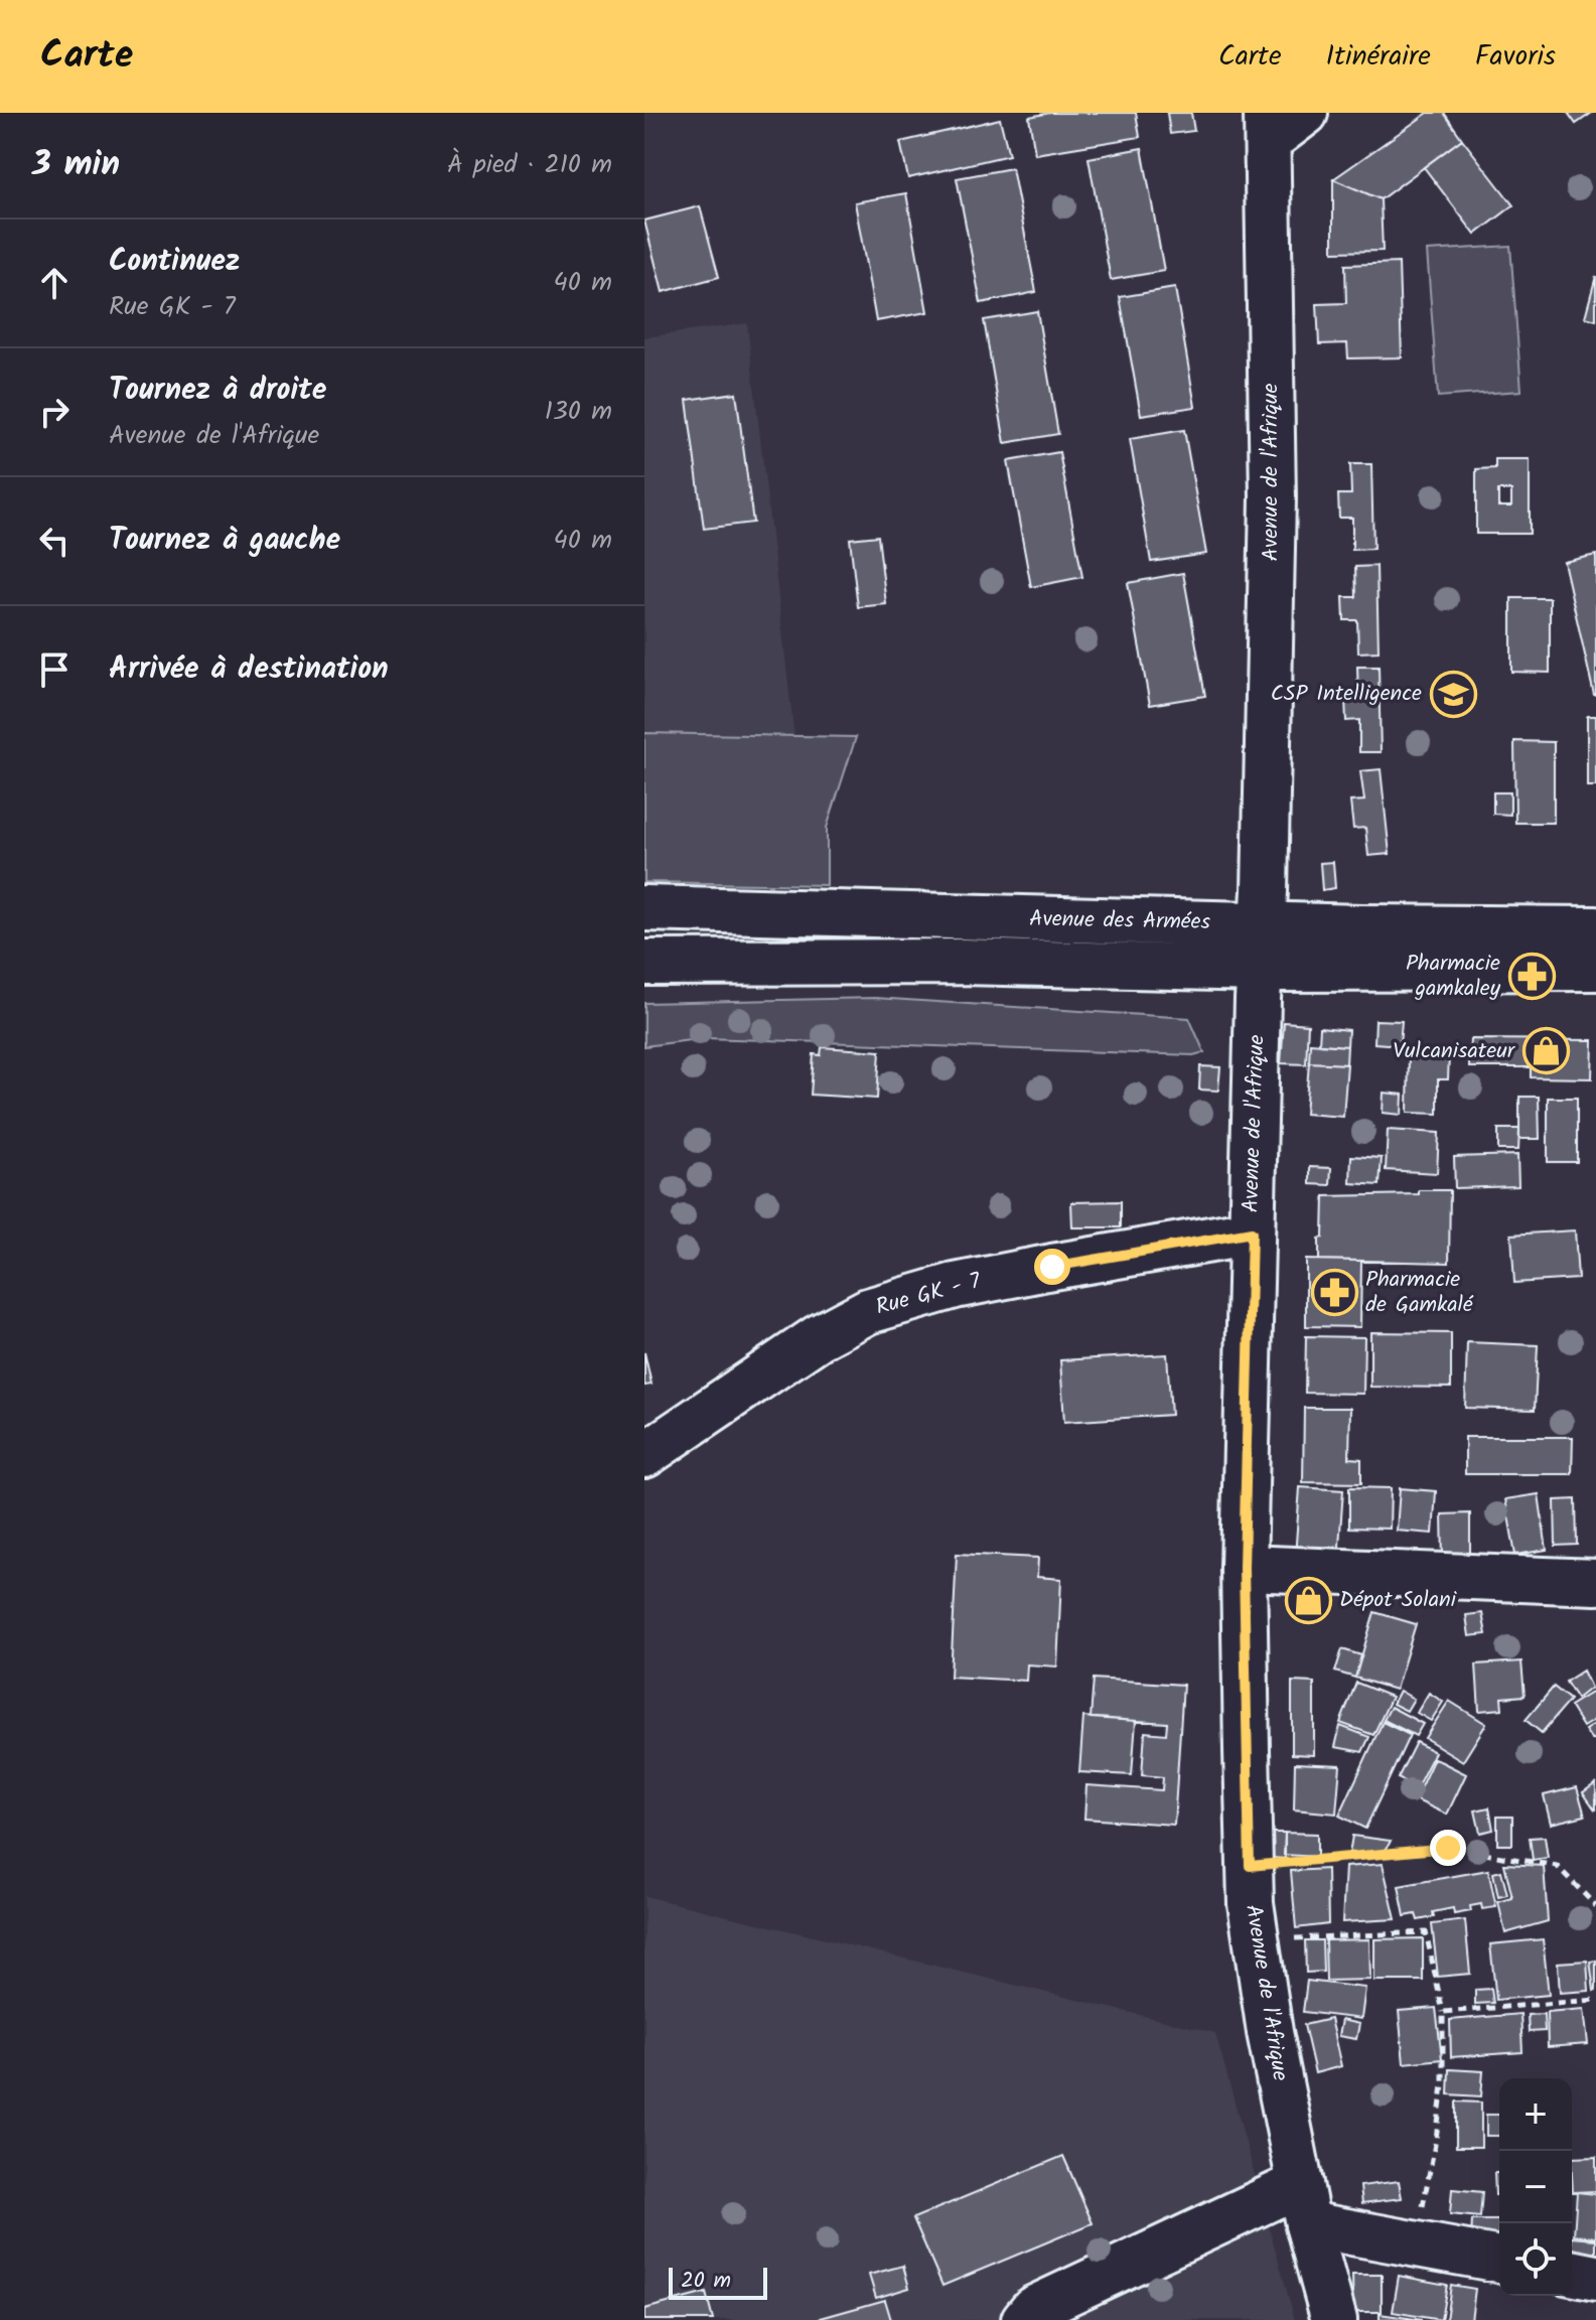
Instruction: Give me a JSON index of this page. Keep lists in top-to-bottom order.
{
  "streets": {
    "main road": ["Avenue de l'Afrique", "Avenue des Armées", "Rue GK - 7"]
  },
  "crossings": [
    ["Avenue de l'Afrique", "Avenue des Armées"],
    ["Avenue de l'Afrique", "Rue GK - 7"]
  ],
  "places": {
    "school or university": ["CSP Intelligence"],
    "pharmacy": ["Pharmacie gamkaley", "Pharmacie de Gamkalé"],
    "shop": ["Vulcanisateur", "Dépot Solani"]
  },
  "scale_bar": "20 m",
  "page": {
    "header": "Carte",
    "nav": ["Carte", "Itinéraire", "Favoris"],
    "heading": ["3 min", "À pied · 210 m"],
    "list": [
      ["Continuez", "Rue GK - 7", "40 m"],
      ["Tournez à droite", "Avenue de l'Afrique", "130 m"],
      ["Tournez à gauche", "40 m"],
      "Arrivée à destination"
    ],
    "map_buttons": ["+", "−"],
    "scale": "20 m"
  }
}
